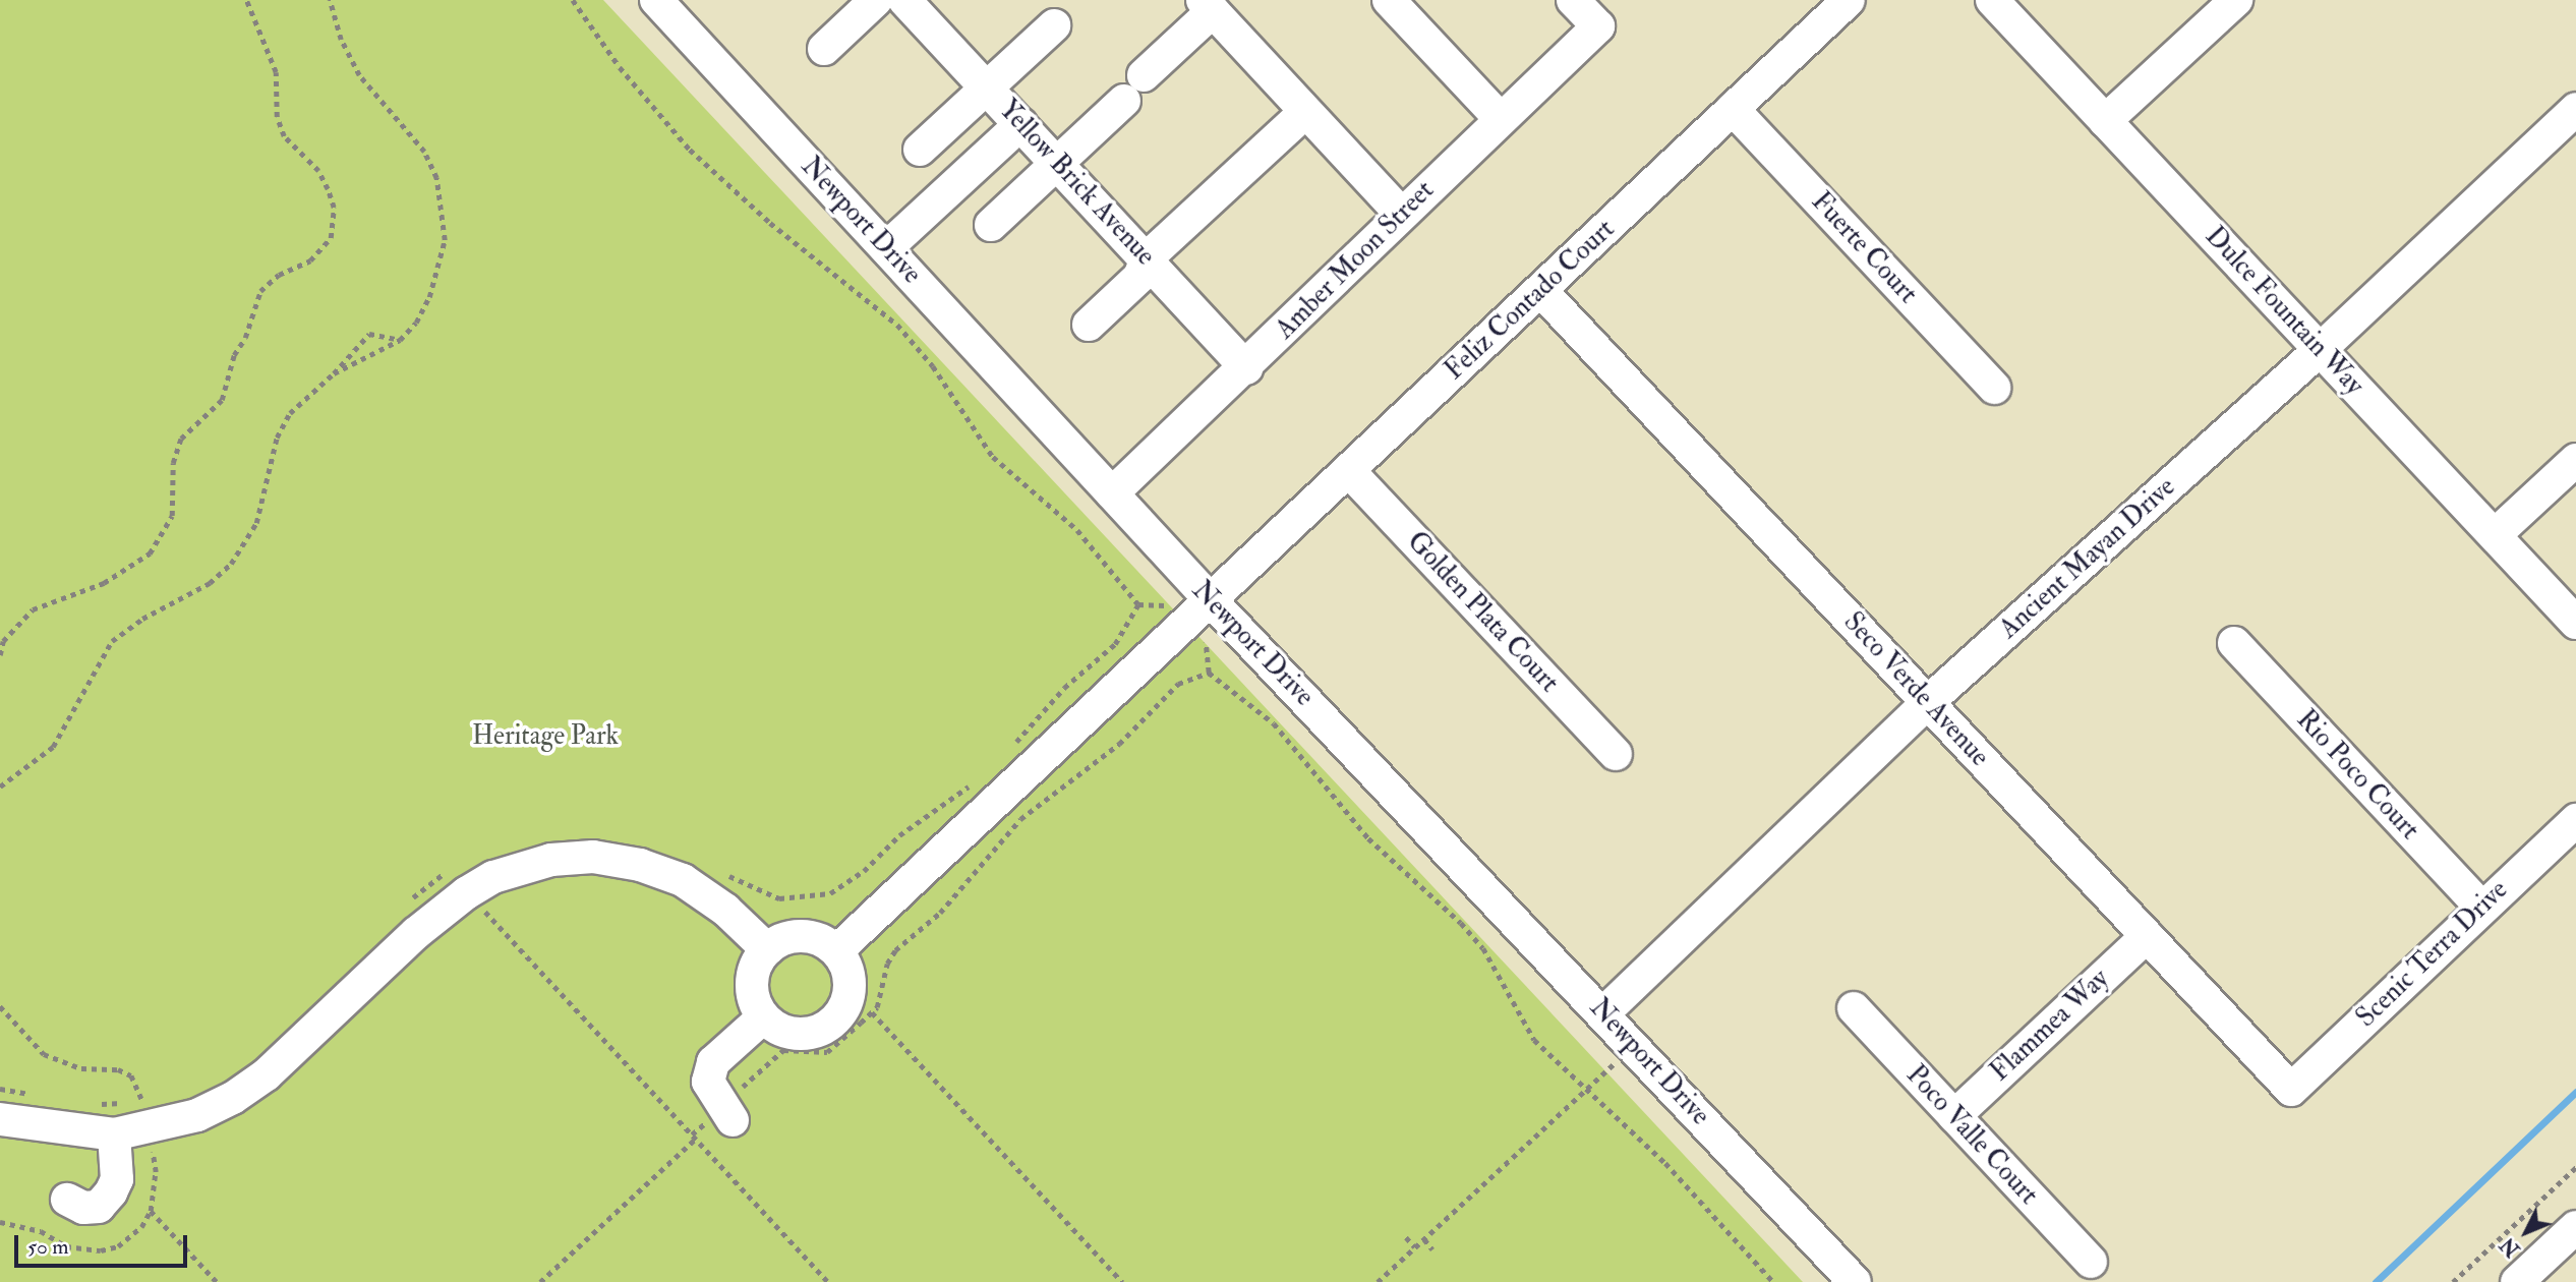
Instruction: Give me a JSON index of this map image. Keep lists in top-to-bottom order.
{
  "streets": {
    "street": [
      "Yellow Brick Avenue",
      "Newport Drive",
      "Fuerte Court",
      "Amber Moon Street",
      "Feliz Contado Court",
      "Dulce Fountain Way",
      "Ancient Mayan Drive",
      "Golden Plata Court",
      "Seco Verde Avenue",
      "Rio Poco Court",
      "Scenic Terra Drive",
      "Flammea Way",
      "Poco Valle Court"
    ]
  },
  "crossings": [
    ["Yellow Brick Avenue", "Amber Moon Street"],
    ["Newport Drive", "Amber Moon Street"],
    ["Newport Drive", "Feliz Contado Court"],
    ["Newport Drive", "Ancient Mayan Drive"],
    ["Fuerte Court", "Feliz Contado Court"],
    ["Feliz Contado Court", "Golden Plata Court"],
    ["Feliz Contado Court", "Seco Verde Avenue"],
    ["Dulce Fountain Way", "Ancient Mayan Drive"],
    ["Ancient Mayan Drive", "Seco Verde Avenue"],
    ["Seco Verde Avenue", "Scenic Terra Drive"],
    ["Seco Verde Avenue", "Flammea Way"],
    ["Rio Poco Court", "Scenic Terra Drive"],
    ["Flammea Way", "Poco Valle Court"]
  ],
  "parks": ["Heritage Park"],
  "scale_bar": "50 m",
  "north": "bottom left"
}
